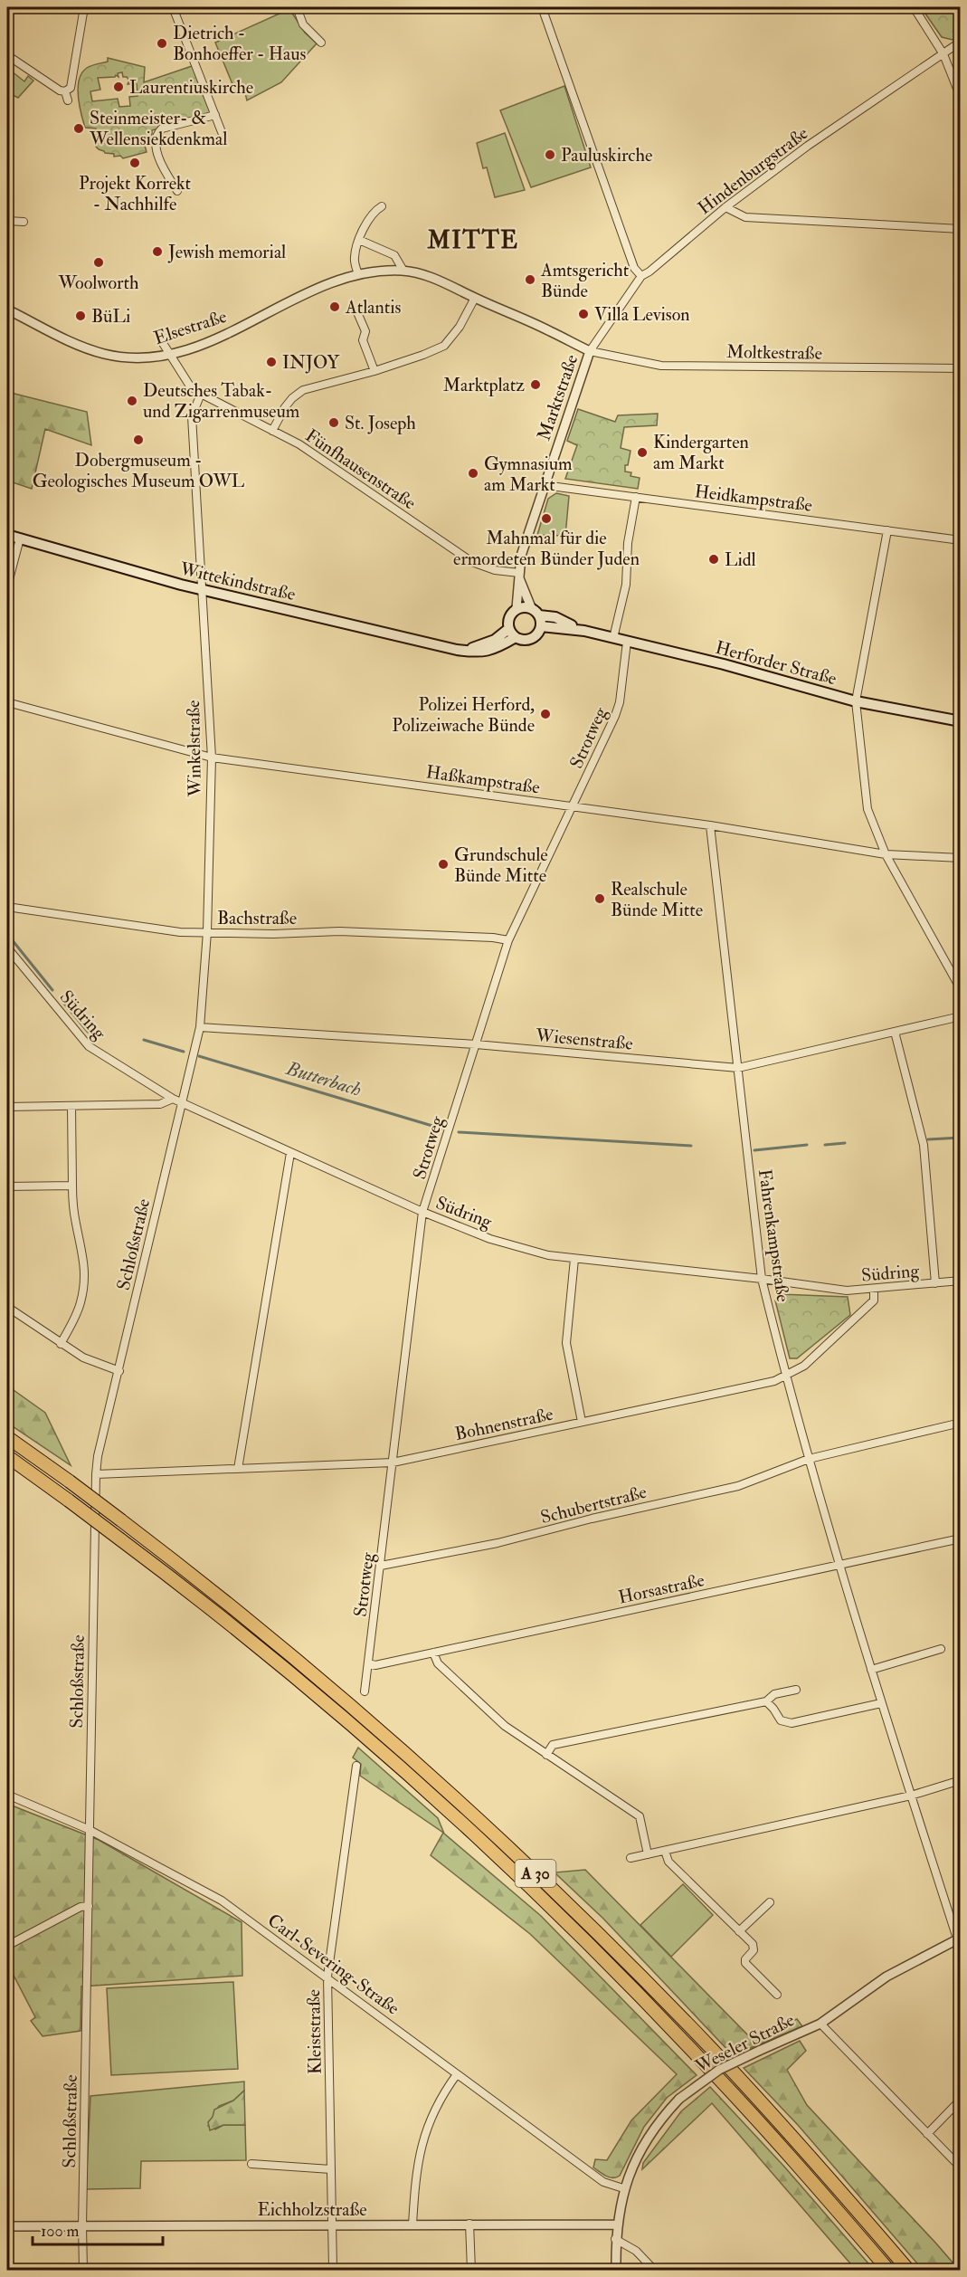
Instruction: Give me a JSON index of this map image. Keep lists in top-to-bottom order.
{
  "streets": {
    "highway": ["A 30"],
    "main road": ["Wittekindstraße", "Herforder Straße"],
    "street": [
      "Hindenburgstraße",
      "Elsestraße",
      "Moltkestraße",
      "Marktstraße",
      "Fünfhausenstraße",
      "Heidkampstraße",
      "Strotweg",
      "Winkelstraße",
      "Haßkampstraße",
      "Bachstraße",
      "Südring",
      "Wiesenstraße",
      "Fahrenkampstraße",
      "Schloßstraße",
      "Bohnenstraße",
      "Schubertstraße",
      "Horsastraße",
      "Carl-Severing-Straße",
      "Kleiststraße",
      "Weseler Straße",
      "Eichholzstraße"
    ]
  },
  "crossings": [
    ["Hindenburgstraße", "Elsestraße"],
    ["Hindenburgstraße", "Moltkestraße"],
    ["Hindenburgstraße", "Marktstraße"],
    ["Elsestraße", "Moltkestraße"],
    ["Elsestraße", "Marktstraße"],
    ["Elsestraße", "Fünfhausenstraße"],
    ["Moltkestraße", "Marktstraße"],
    ["Marktstraße", "Fünfhausenstraße"],
    ["Marktstraße", "Heidkampstraße"],
    ["Marktstraße", "Wittekindstraße"],
    ["Marktstraße", "Herforder Straße"],
    ["Fünfhausenstraße", "Winkelstraße"],
    ["Wittekindstraße", "Herforder Straße"],
    ["Wittekindstraße", "Winkelstraße"],
    ["Herforder Straße", "Strotweg"],
    ["Strotweg", "Haßkampstraße"],
    ["Strotweg", "Bachstraße"],
    ["Strotweg", "Südring"],
    ["Strotweg", "Wiesenstraße"],
    ["Strotweg", "Bohnenstraße"],
    ["Strotweg", "Schubertstraße"],
    ["Strotweg", "Horsastraße"],
    ["Winkelstraße", "Haßkampstraße"],
    ["Winkelstraße", "Bachstraße"],
    ["Winkelstraße", "Südring"],
    ["Winkelstraße", "Wiesenstraße"],
    ["Winkelstraße", "Schloßstraße"],
    ["Haßkampstraße", "Fahrenkampstraße"],
    ["Südring", "Fahrenkampstraße"],
    ["Südring", "Schloßstraße"],
    ["Südring", "Bohnenstraße"],
    ["Wiesenstraße", "Fahrenkampstraße"],
    ["Fahrenkampstraße", "Bohnenstraße"],
    ["Fahrenkampstraße", "Schubertstraße"],
    ["Fahrenkampstraße", "Horsastraße"],
    ["Fahrenkampstraße", "Weseler Straße"],
    ["Schloßstraße", "Bohnenstraße"],
    ["Schloßstraße", "Carl-Severing-Straße"],
    ["Schloßstraße", "Eichholzstraße"],
    ["Carl-Severing-Straße", "Kleiststraße"],
    ["Carl-Severing-Straße", "Weseler Straße"],
    ["Kleiststraße", "Eichholzstraße"],
    ["Weseler Straße", "Eichholzstraße"]
  ],
  "districts": ["MITTE"],
  "water": ["Butterbach"],
  "places": [
    "Dietrich - Bonhoeffer - Haus",
    "Laurentiuskirche",
    "Steinmeister- & Wellensiekdenkmal",
    "Pauluskirche",
    "Projekt Korrekt - Nachhilfe",
    "Jewish memorial",
    "Woolworth",
    "Amtsgericht Bünde",
    "Atlantis",
    "Villa Levison",
    "BüLi",
    "INJOY",
    "Marktplatz",
    "Deutsches Tabak- und Zigarrenmuseum",
    "St. Joseph",
    "Dobergmuseum - Geologisches Museum OWL",
    "Kindergarten am Markt",
    "Gymnasium am Markt",
    "Mahnmal für die ermordeten Bünder Juden",
    "Lidl",
    "Polizei Herford, Polizeiwache Bünde",
    "Grundschule Bünde Mitte",
    "Realschule Bünde Mitte"
  ],
  "scale_bar": "100 m"
}
